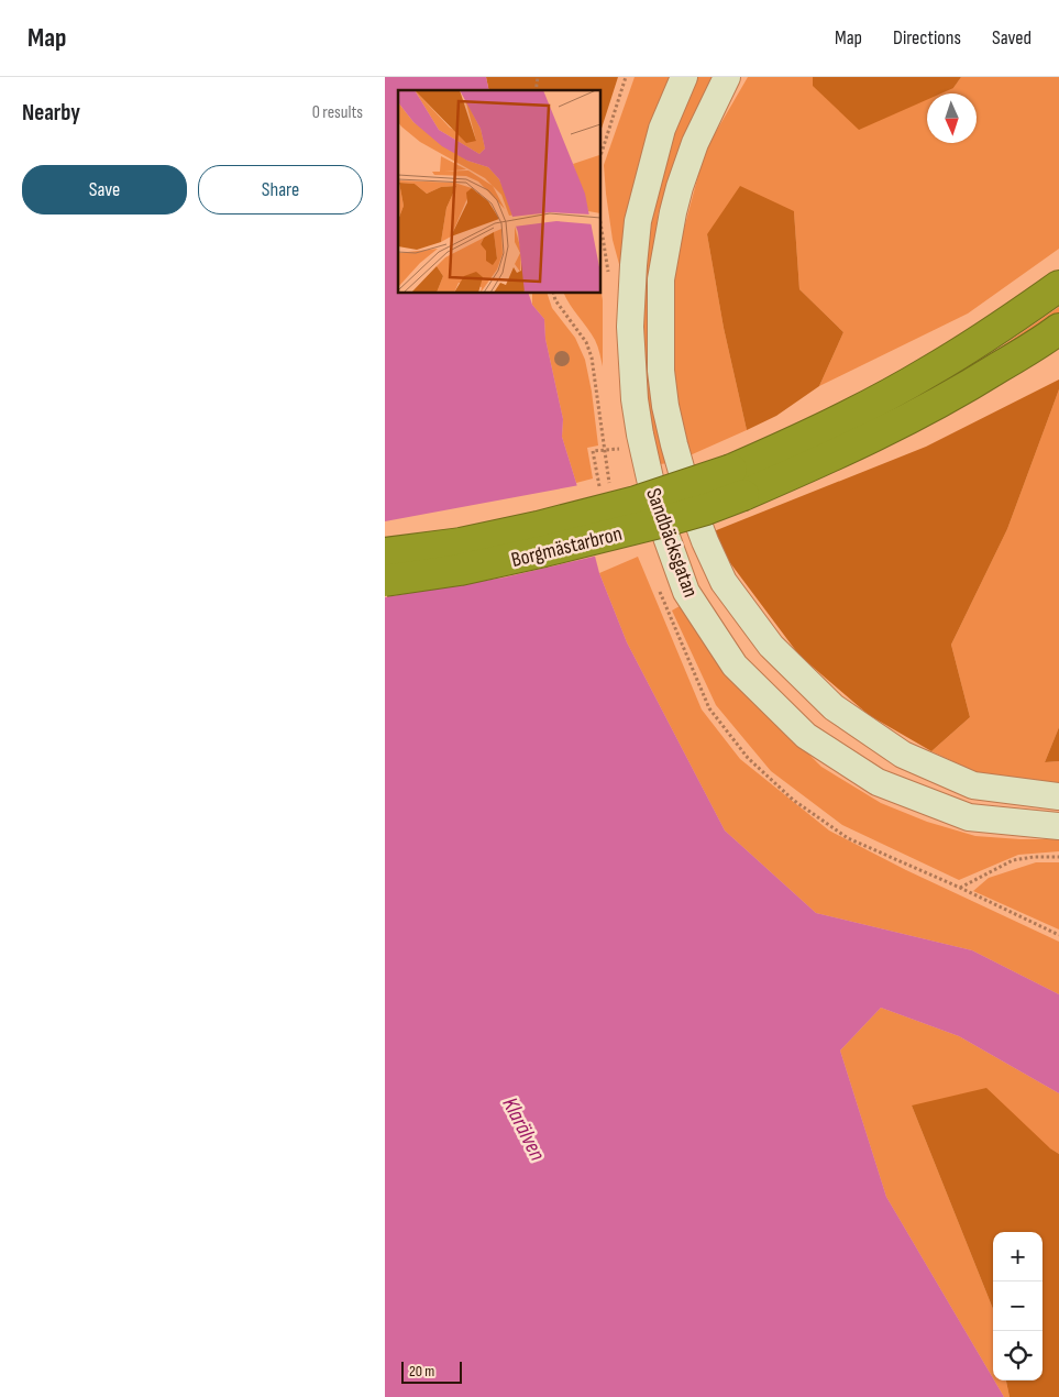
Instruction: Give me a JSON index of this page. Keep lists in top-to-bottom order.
{
  "streets": {
    "highway": ["Borgmästarbron"],
    "street": ["Sandbäcksgatan"]
  },
  "water": ["Klarälven"],
  "scale_bar": "20 m",
  "north": "bottom",
  "page": {
    "header": "Map",
    "nav": ["Map", "Directions", "Saved"],
    "heading": ["Nearby", "0 results"],
    "buttons": ["Save", "Share"],
    "map_buttons": ["+", "−"],
    "scale": "20 m"
  }
}
